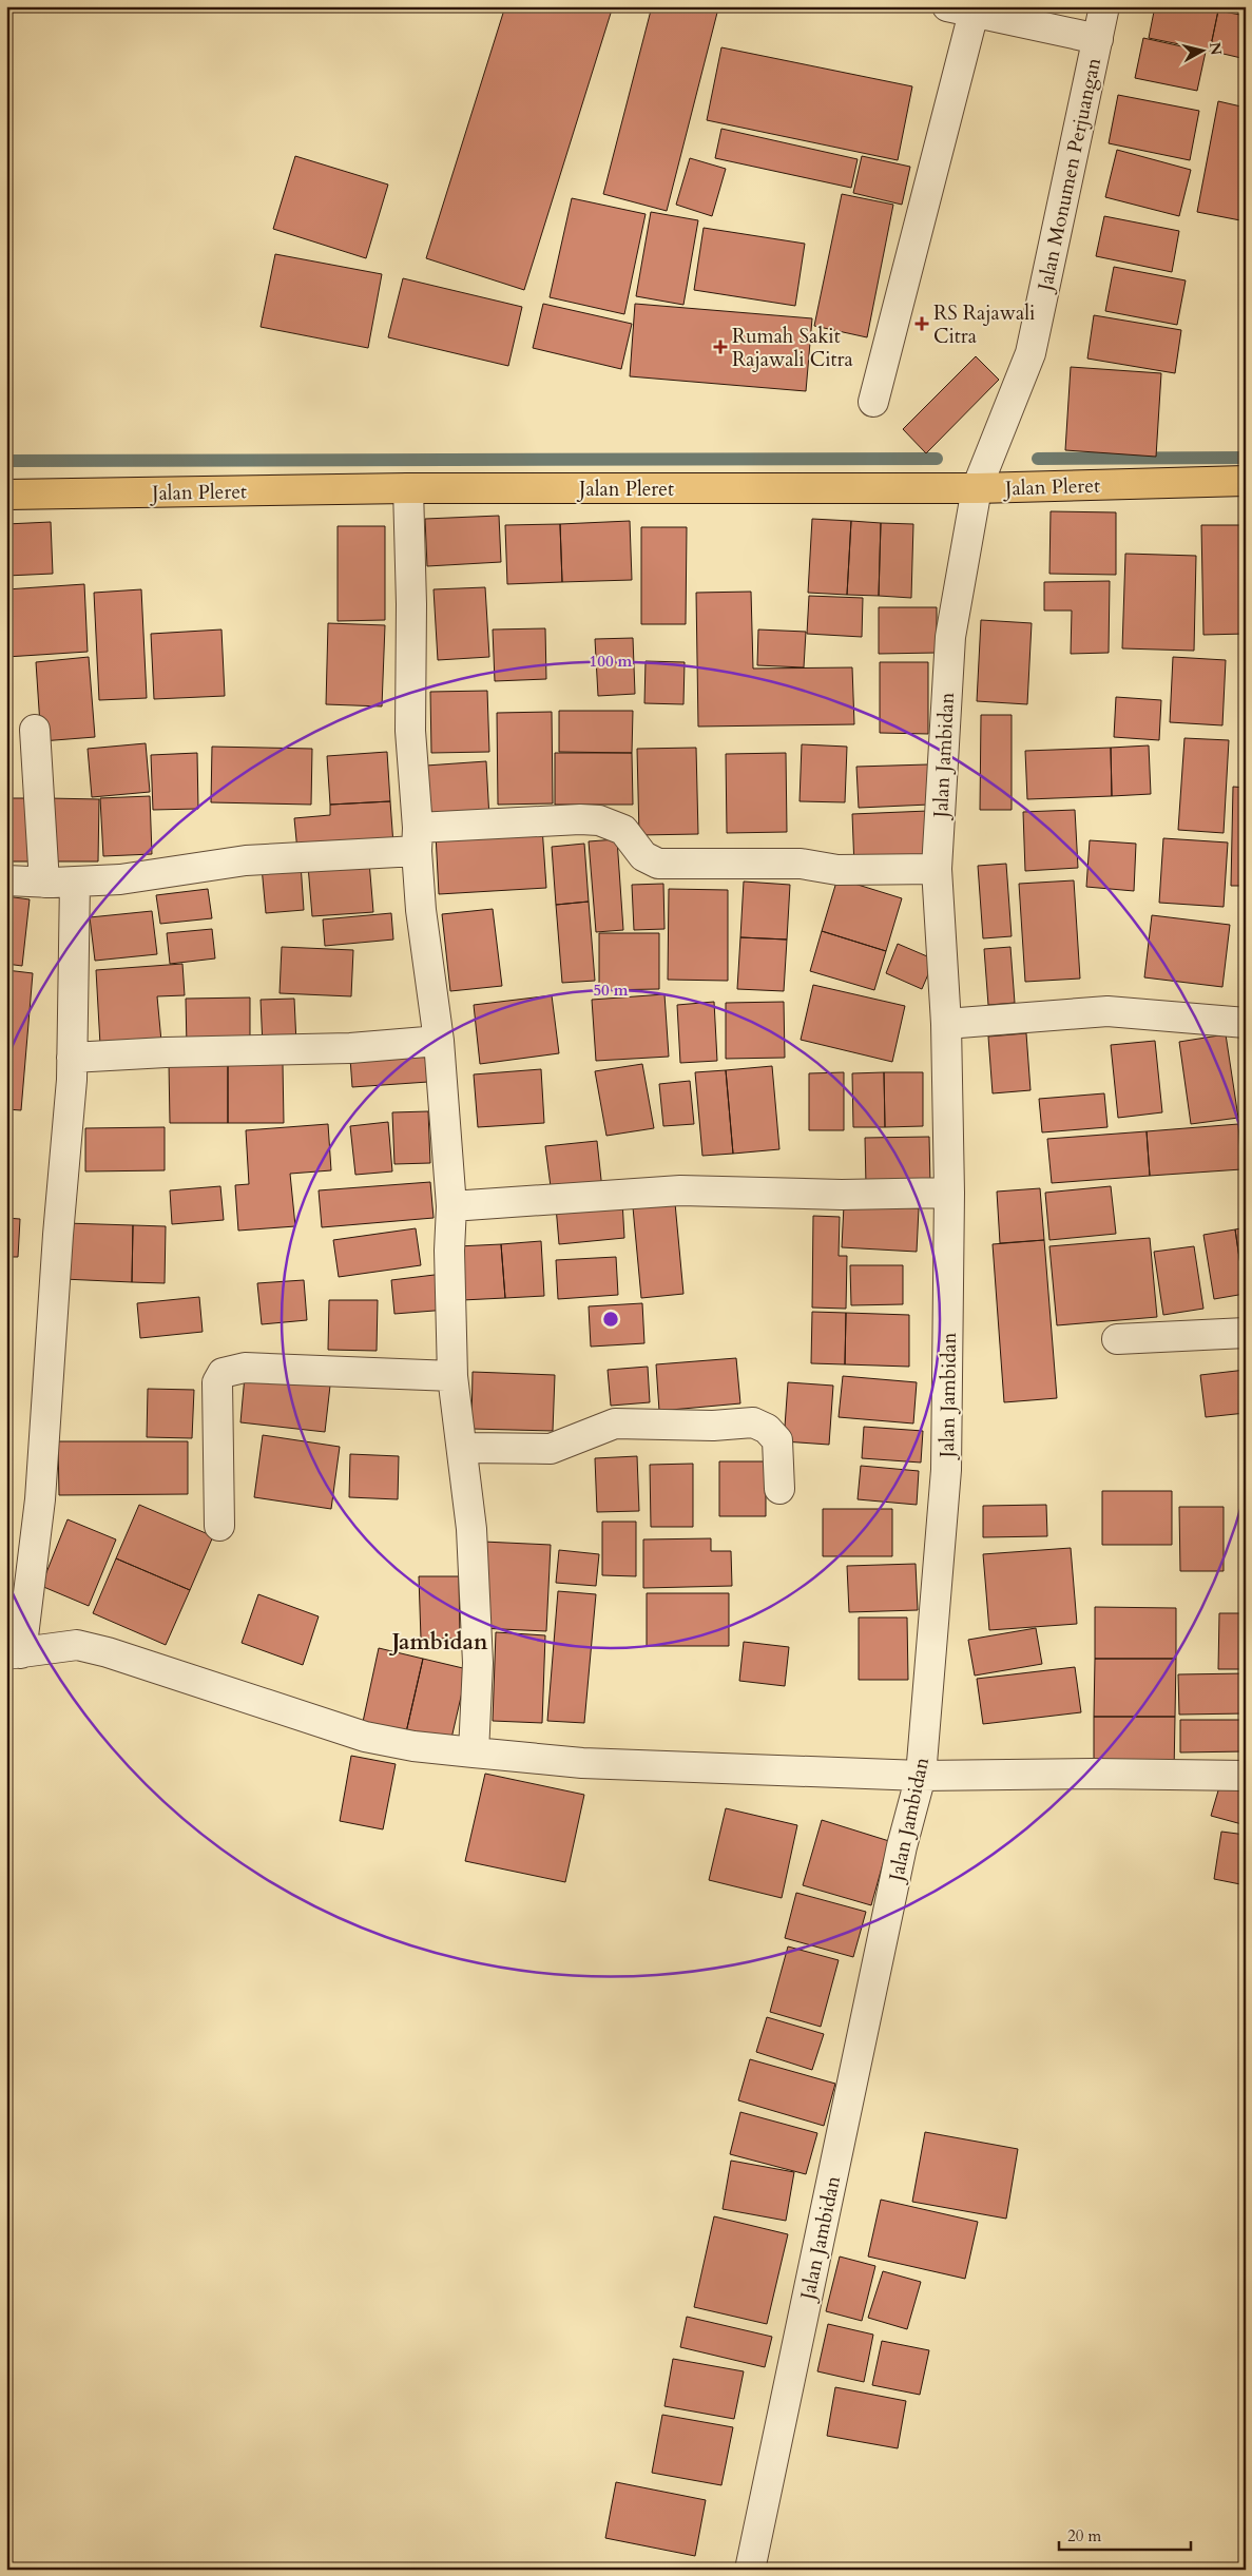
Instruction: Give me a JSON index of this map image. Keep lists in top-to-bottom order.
{
  "streets": {
    "main road": ["Jalan Pleret"],
    "street": ["Jalan Monumen Perjuangan", "Jalan Jambidan"]
  },
  "crossings": [
    ["Jalan Monumen Perjuangan", "Jalan Pleret"],
    ["Jalan Monumen Perjuangan", "Jalan Jambidan"],
    ["Jalan Pleret", "Jalan Jambidan"]
  ],
  "districts": ["Jambidan"],
  "places": {
    "health": ["RS Rajawali Citra", "Rumah Sakit Rajawali Citra"]
  },
  "scale_bar": "20 m",
  "north": "right",
  "rings": ["100 m", "50 m"]
}
